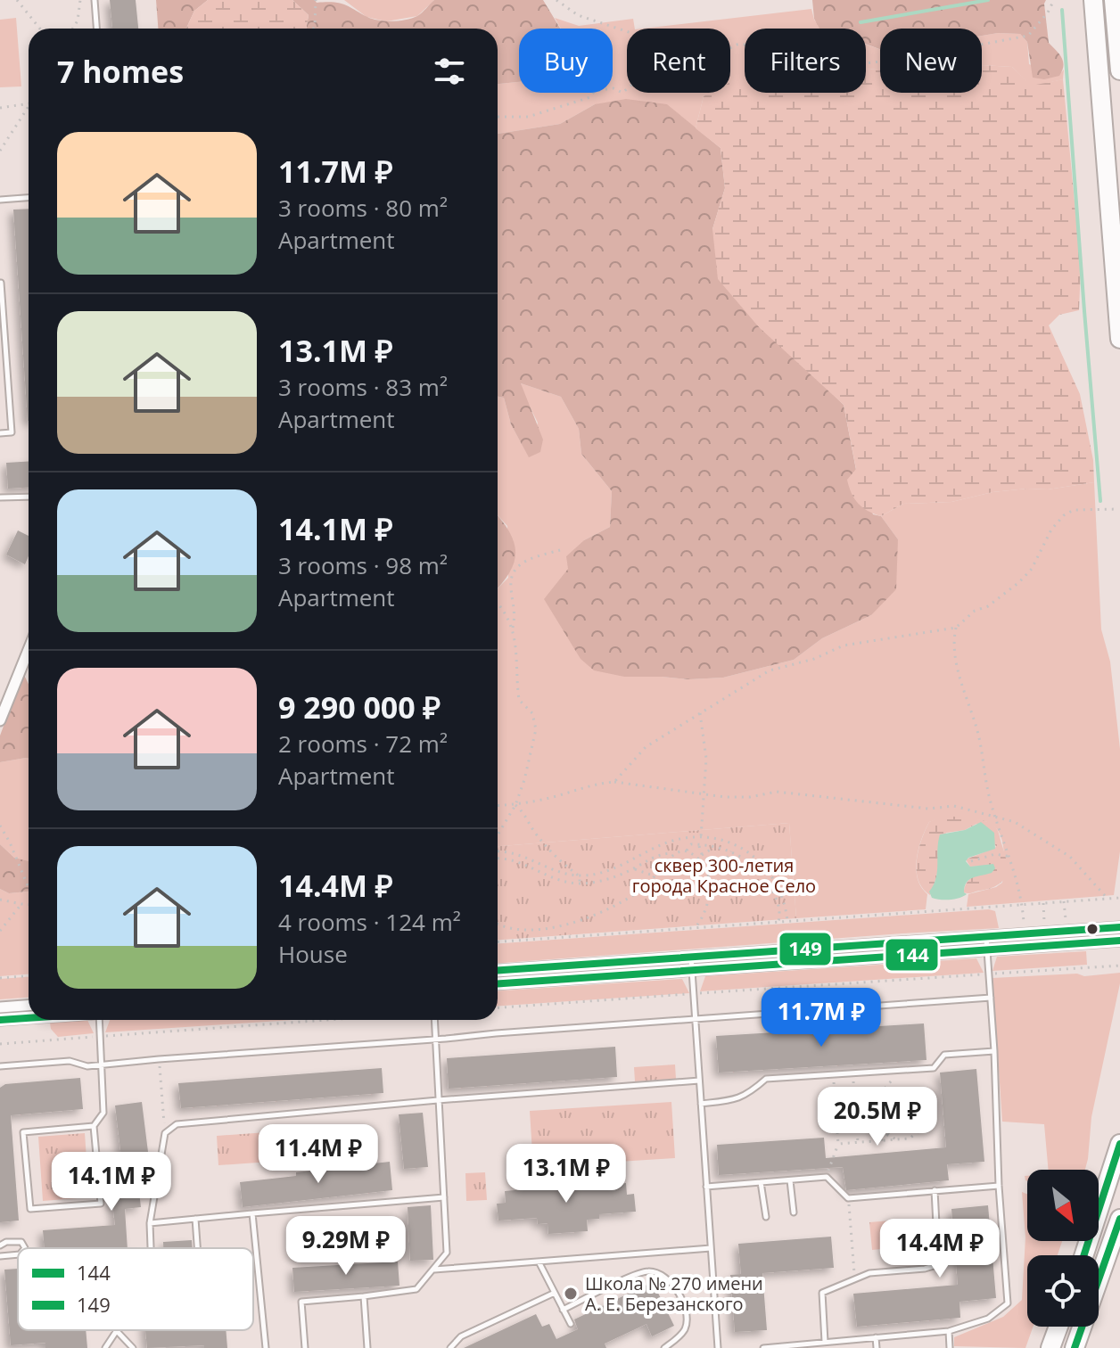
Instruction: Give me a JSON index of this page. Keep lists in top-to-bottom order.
{
  "parks": ["сквер 300-летия города Красное Село"],
  "places": ["Школа № 270 имени А. Е. Березанского"],
  "lines": ["transit line 149", "transit line 144"],
  "legend": ["144", "149"],
  "north": "bottom right",
  "page": {
    "chip": [
      "Buy",
      "Rent",
      "Filters",
      "New"
    ],
    "heading": "7 homes",
    "list": [
      {
        "name": "11.7M ₽",
        "note": "3 rooms · 80 m² · Apartment"
      },
      {
        "name": "13.1M ₽",
        "note": "3 rooms · 83 m² · Apartment"
      },
      {
        "name": "14.1M ₽",
        "note": "3 rooms · 98 m² · Apartment"
      },
      {
        "name": "9 290 000 ₽",
        "note": "2 rooms · 72 m² · Apartment"
      },
      {
        "name": "14.4M ₽",
        "note": "4 rooms · 124 m² · House"
      }
    ],
    "price": [
      "11.7M ₽",
      "20.5M ₽",
      "11.4M ₽",
      "13.1M ₽",
      "14.1M ₽",
      "9.29M ₽",
      "14.4M ₽"
    ]
  }
}
